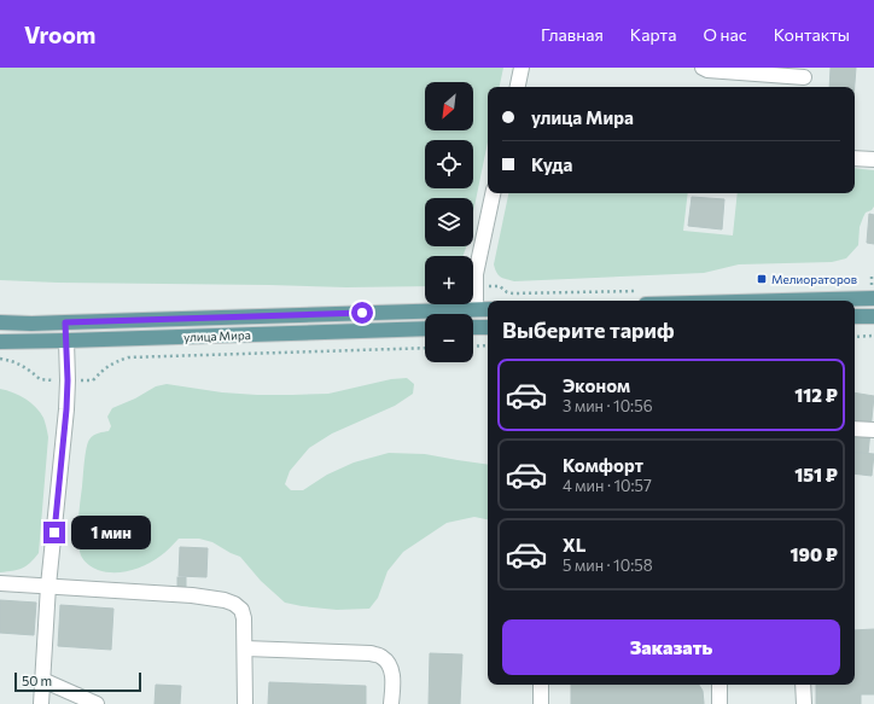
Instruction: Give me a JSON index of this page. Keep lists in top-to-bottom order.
{
  "streets": {
    "main road": ["улица Мира"]
  },
  "places": {
    "transit": ["Мелиораторов"]
  },
  "scale_bar": "50 m",
  "north": "bottom left",
  "page": {
    "header": "Vroom",
    "nav": [
      "Главная",
      "Карта",
      "О нас",
      "Контакты"
    ],
    "map_buttons": ["+", "−"],
    "banner": ["улица Мира", "Куда"],
    "heading": "Выберите тариф",
    "list": [
      {
        "name": "Эконом",
        "note": "3 мин · 10:56",
        "value": "112 ₽"
      },
      {
        "name": "Комфорт",
        "note": "4 мин · 10:57",
        "value": "151 ₽"
      },
      {
        "name": "XL",
        "note": "5 мин · 10:58",
        "value": "190 ₽"
      }
    ],
    "bubble": "1 мин",
    "buttons": "Заказать",
    "scale": "50 m"
  }
}
